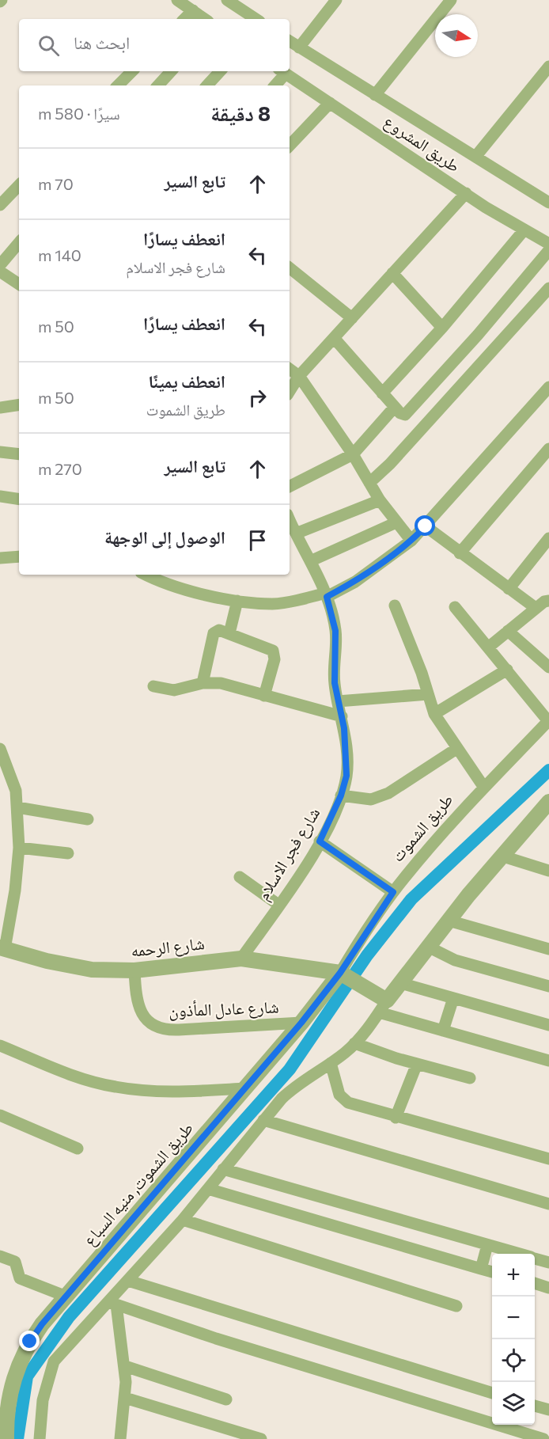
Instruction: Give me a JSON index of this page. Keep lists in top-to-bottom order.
{
  "streets": {
    "street": [
      "طريق المشروع",
      "طريق الشموت",
      "شارع فجر الاسلام",
      "شارع الرحمه",
      "شارع عادل المأذون",
      "طريق الشموت, منيه السباع"
    ]
  },
  "crossings": [
    ["طريق الشموت", "شارع الرحمه"],
    ["طريق الشموت", "طريق الشموت, منيه السباع"],
    ["شارع فجر الاسلام", "شارع الرحمه"],
    ["شارع الرحمه", "شارع عادل المأذون"],
    ["شارع الرحمه", "طريق الشموت, منيه السباع"],
    ["شارع عادل المأذون", "طريق الشموت, منيه السباع"]
  ],
  "north": "right",
  "page": {
    "search": "ابحث هنا",
    "heading": ["8 دقيقة", "سيرًا · 580 m"],
    "list": [
      ["تابع السير", "70 m"],
      ["انعطف يسارًا", "شارع فجر الاسلام", "140 m"],
      ["انعطف يسارًا", "50 m"],
      ["انعطف يمينًا", "طريق الشموت", "50 m"],
      ["تابع السير", "270 m"],
      "الوصول إلى الوجهة"
    ],
    "map_buttons": ["+", "−"]
  }
}
